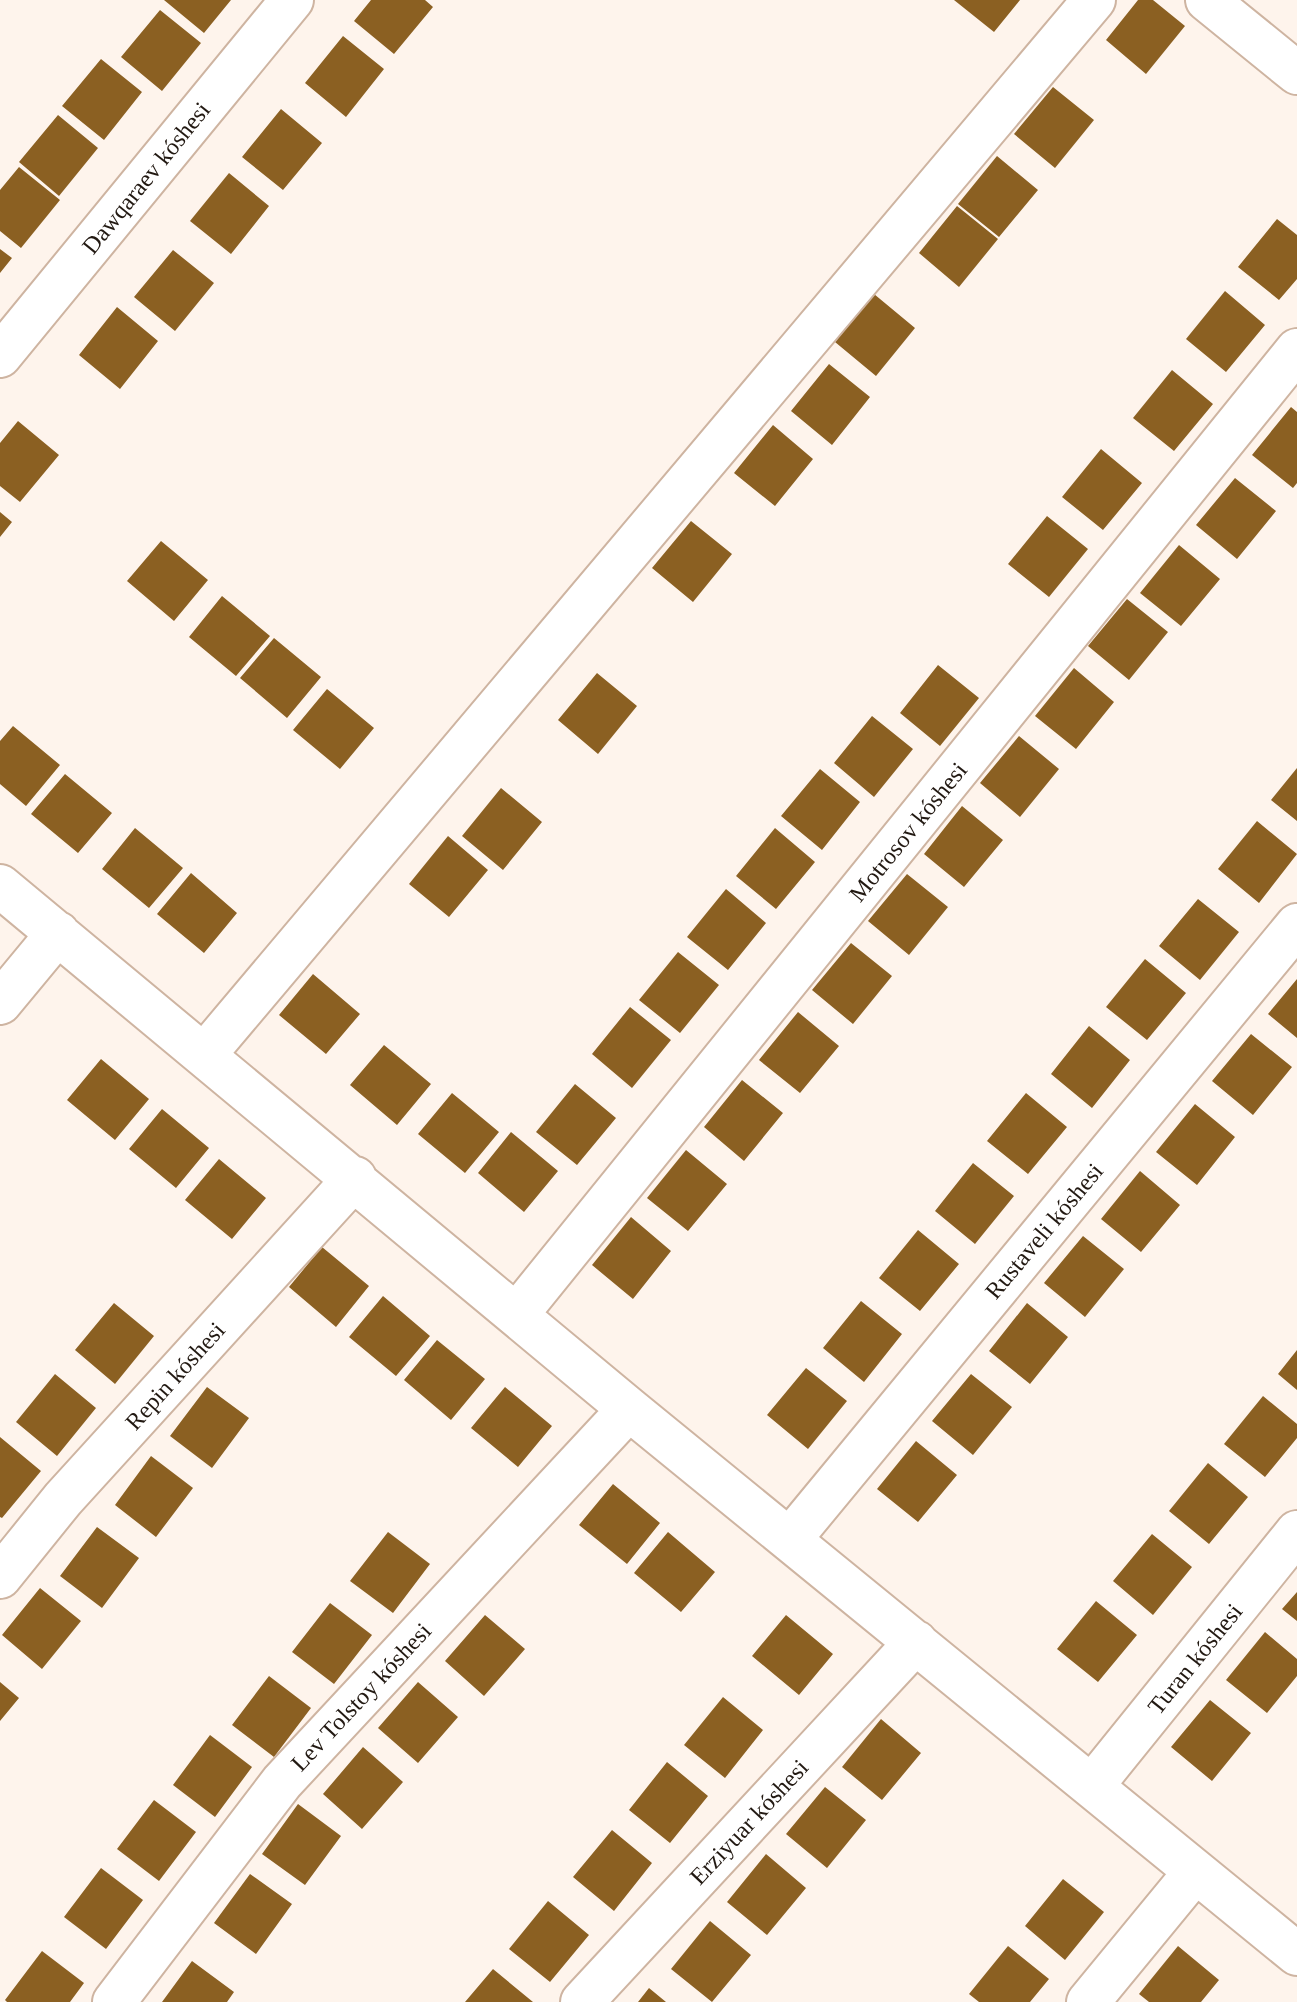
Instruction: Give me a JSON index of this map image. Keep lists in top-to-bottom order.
{
  "streets": {
    "street": [
      "Dawqaraev kóshesi",
      "Motrosov kóshesi",
      "Rustaveli kóshesi",
      "Repin kóshesi",
      "Turan kóshesi",
      "Lev Tolstoy kóshesi",
      "Erziyuar kóshesi"
    ]
  }
}
